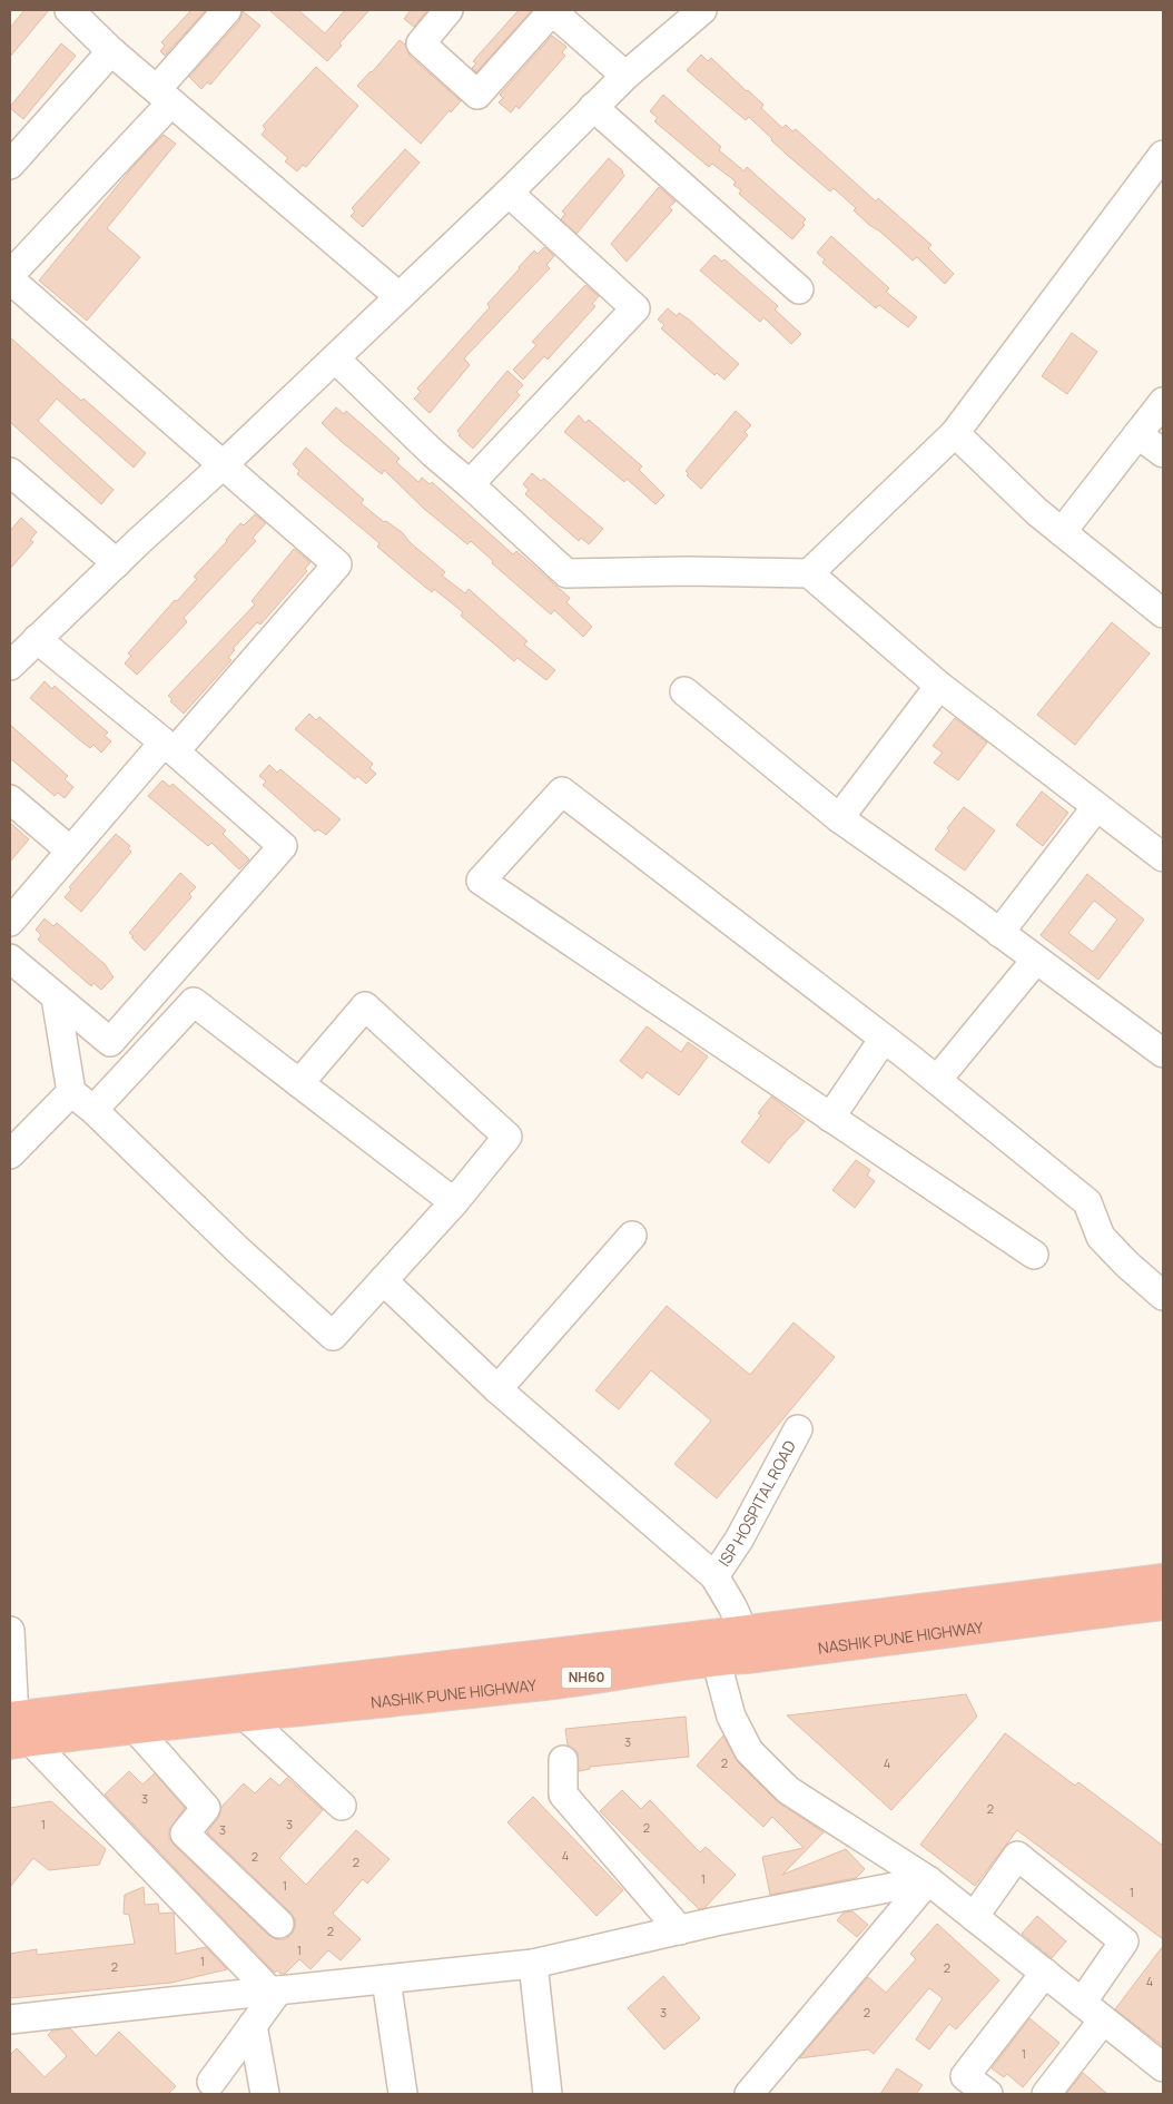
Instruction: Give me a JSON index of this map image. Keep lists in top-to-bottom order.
{
  "streets": {
    "highway": ["NASHIK PUNE HIGHWAY", "NH60"],
    "street": ["ISP HOSPITAL ROAD"]
  },
  "house_numbers": [
    "3",
    "2",
    "4",
    "3",
    "2",
    "1",
    "3",
    "2",
    "3",
    "4",
    "2",
    "2",
    "1",
    "1",
    "1",
    "2",
    "1",
    "1",
    "2",
    "2",
    "4",
    "3",
    "2",
    "1"
  ]
}
